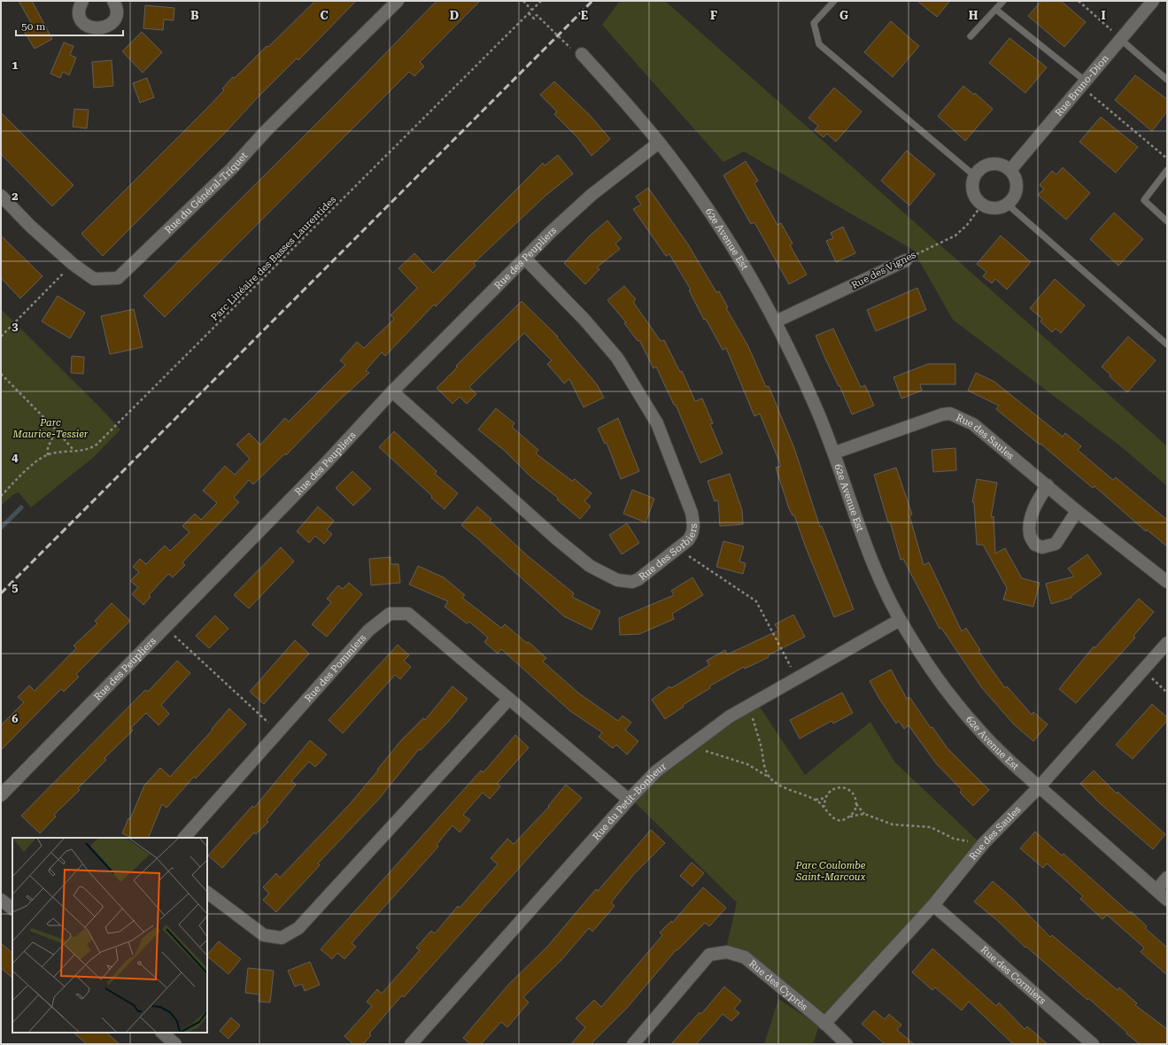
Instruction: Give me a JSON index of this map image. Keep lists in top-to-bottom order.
{
  "streets": {
    "street": [
      "Rue Bruno-Dion",
      "Rue du Général-Triquet",
      "62e Avenue Est",
      "Rue des Peupliers",
      "Rue des Vignes",
      "Rue des Saules",
      "Rue des Sorbiers",
      "Rue des Pommiers",
      "Rue du Petit-Bonheur",
      "Rue des Cormiers",
      "Rue des Cyprès"
    ],
    "path": ["Parc Linéaire des Basses Laurentides"]
  },
  "crossings": [
    ["Rue Bruno-Dion", "Rue des Vignes"],
    ["62e Avenue Est", "Rue des Peupliers"],
    ["62e Avenue Est", "Rue des Vignes"],
    ["62e Avenue Est", "Rue des Saules"],
    ["62e Avenue Est", "Rue du Petit-Bonheur"],
    ["Rue des Peupliers", "Rue des Sorbiers"],
    ["Rue des Saules", "Rue des Cormiers"],
    ["Rue des Saules", "Rue des Cyprès"],
    ["Rue des Pommiers", "Rue du Petit-Bonheur"]
  ],
  "parks": ["Parc Maurice-Tessier", "Parc Coulombe Saint-Marcoux"],
  "scale_bar": "50 m",
  "grid": {
    "columns": [
      "B",
      "C",
      "D",
      "E",
      "F",
      "G",
      "H",
      "I"
    ],
    "rows": [
      "1",
      "2",
      "3",
      "4",
      "5",
      "6"
    ]
  }
}
